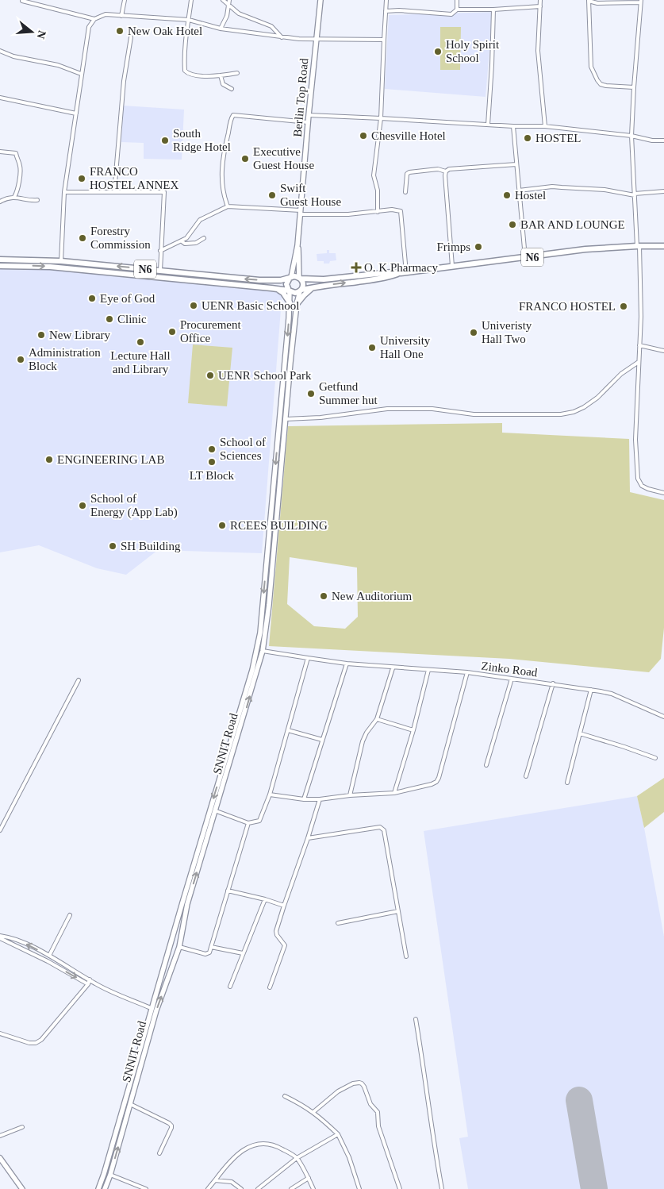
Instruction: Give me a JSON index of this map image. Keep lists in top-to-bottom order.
{
  "streets": {
    "main road": ["N6"],
    "street": ["Berlin Top Road", "Zinko Road", "SNNIT Road"]
  },
  "crossings": [
    ["N6", "SNNIT Road"],
    ["Zinko Road", "SNNIT Road"]
  ],
  "places": {
    "other": [
      "New Oak Hotel",
      "Holy Spirit School",
      "Chesville Hotel",
      "HOSTEL",
      "South Ridge Hotel",
      "Executive Guest House",
      "FRANCO HOSTEL ANNEX",
      "Swift Guest House",
      "Hostel",
      "BAR AND LOUNGE",
      "Forestry Commission",
      "Frimps",
      "Eye of God",
      "UENR Basic School",
      "FRANCO HOSTEL",
      "Clinic",
      "Procurement Office",
      "Univeristy Hall Two",
      "New Library",
      "Lecture Hall and Library",
      "University Hall One",
      "Administration Block",
      "UENR School Park",
      "Getfund Summer hut",
      "School of Sciences",
      "ENGINEERING LAB",
      "LT Block",
      "School of Energy (App Lab)",
      "RCEES BUILDING",
      "SH Building",
      "New Auditorium"
    ],
    "health": ["O. K Pharmacy"]
  },
  "north": "right"
}
